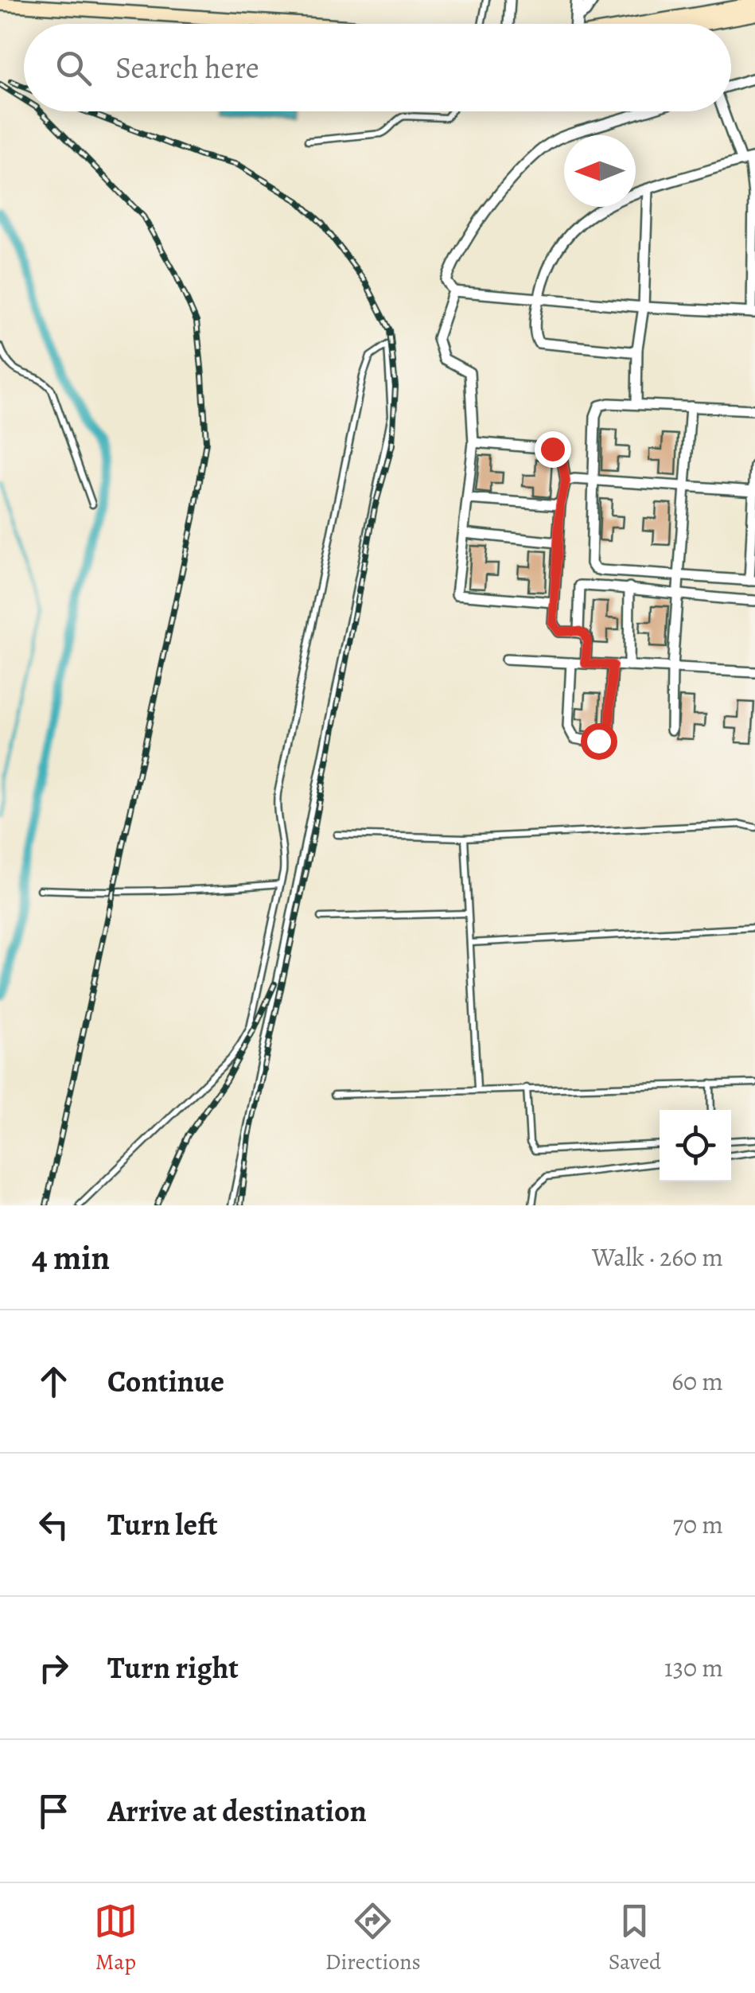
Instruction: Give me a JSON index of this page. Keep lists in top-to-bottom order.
{
  "north": "left",
  "page": {
    "search": "Search here",
    "heading": ["4 min", "Walk · 260 m"],
    "list": [
      ["Continue", "60 m"],
      ["Turn left", "70 m"],
      ["Turn right", "130 m"],
      "Arrive at destination"
    ],
    "nav": ["Map", "Directions", "Saved"]
  }
}
